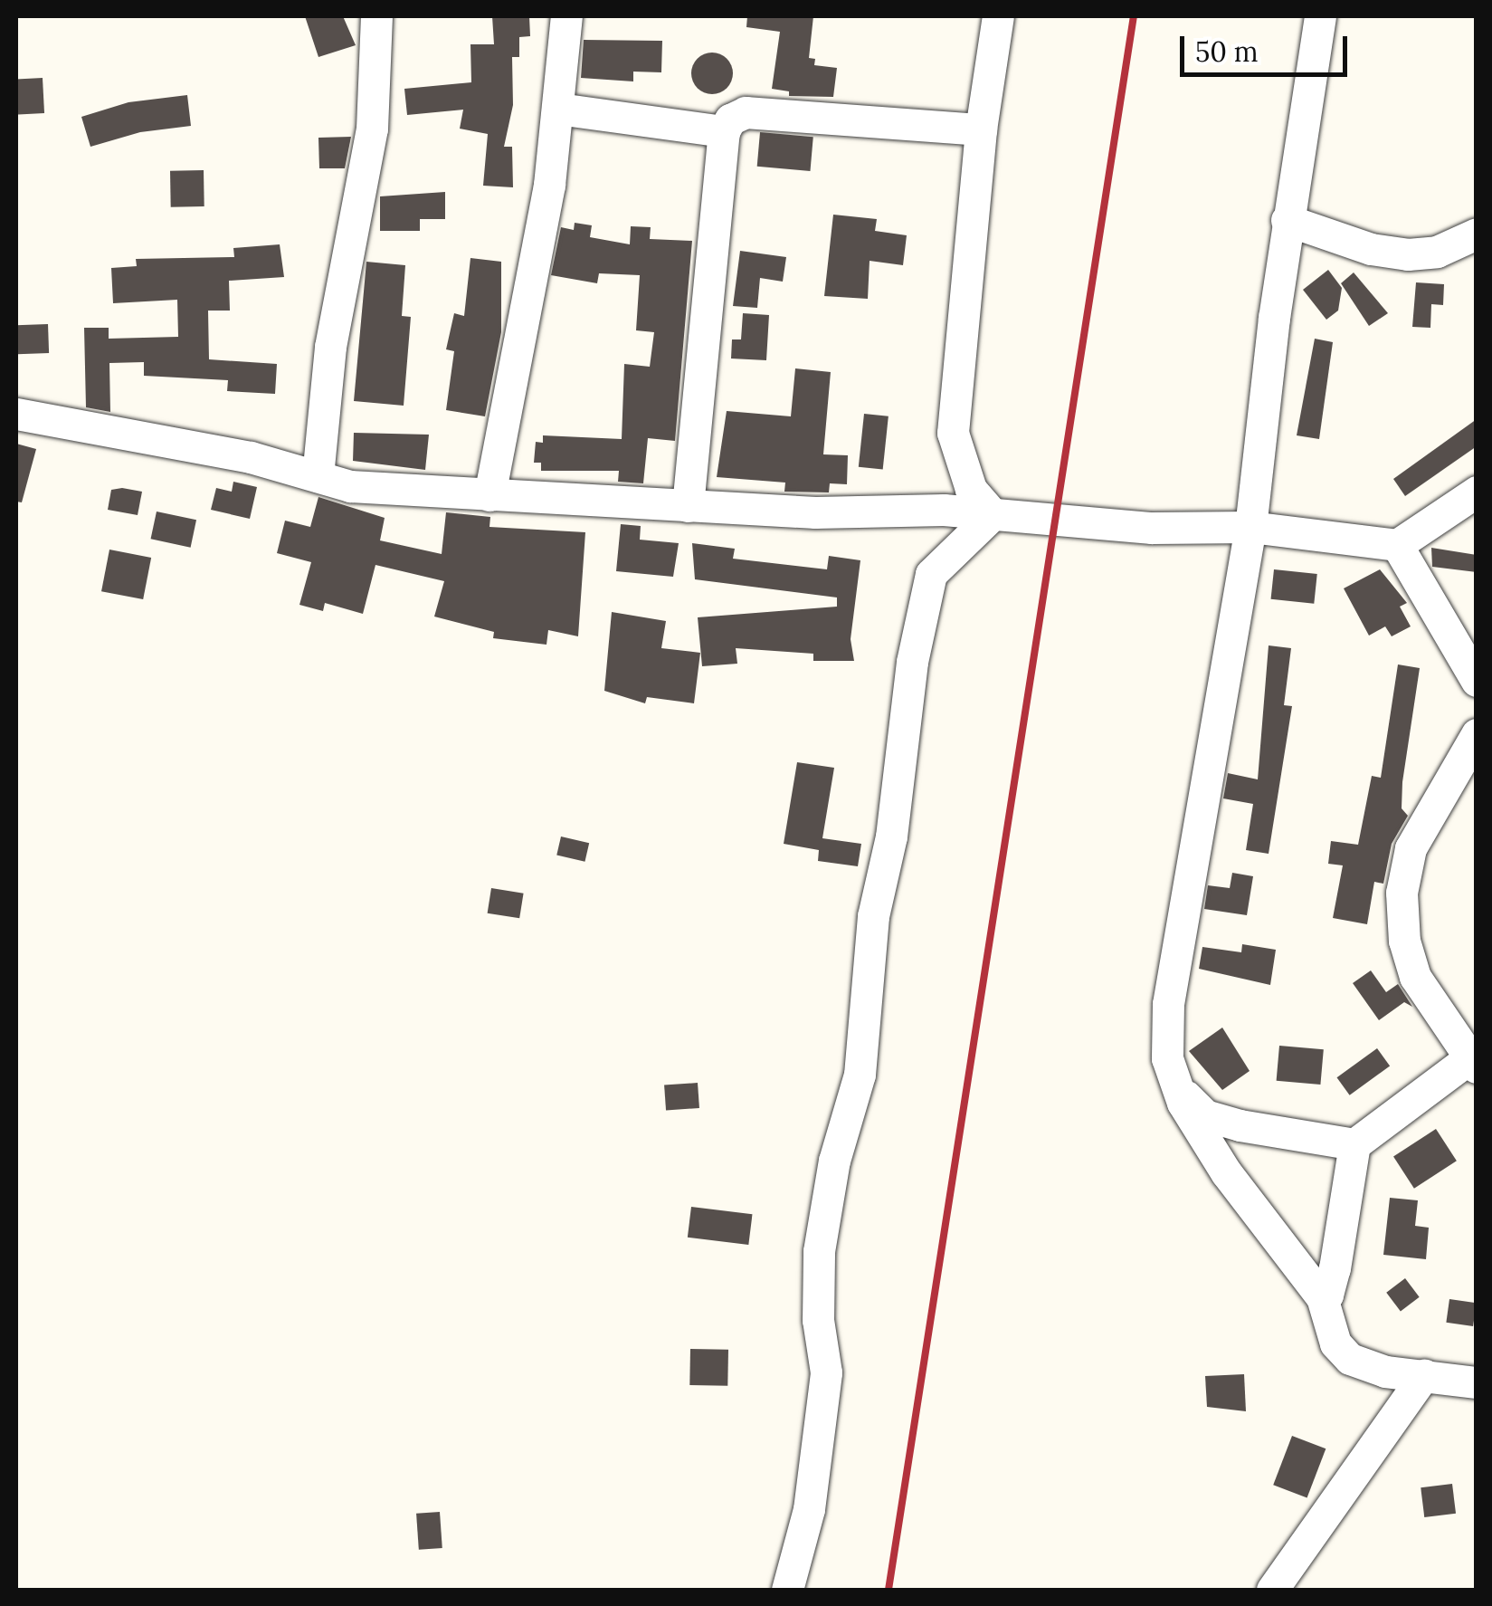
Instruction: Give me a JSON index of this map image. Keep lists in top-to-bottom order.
{
  "scale_bar": "50 m"
}
